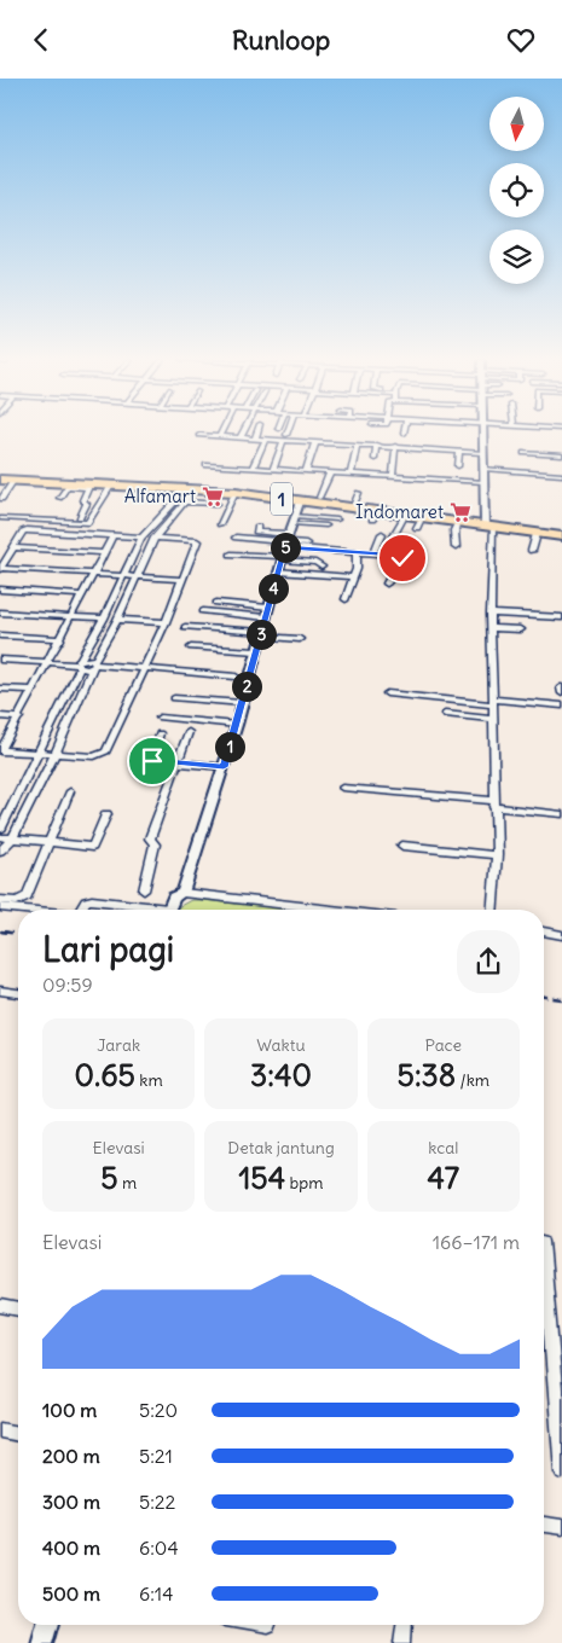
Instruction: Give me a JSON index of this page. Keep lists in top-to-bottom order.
{
  "streets": {
    "highway": ["1"]
  },
  "places": {
    "supermarket": ["Alfamart", "Indomaret"]
  },
  "north": "bottom",
  "page": {
    "header": "Runloop",
    "pins": [
      "5",
      "4",
      "3",
      "2",
      "1"
    ],
    "heading": ["Lari pagi", "09:59"],
    "stats": [
      ["Jarak", "0.65 km"],
      ["Waktu", "3:40"],
      ["Pace", "5:38 /km"],
      ["Elevasi", "5 m"],
      ["Detak jantung", "154 bpm"],
      ["kcal", "47"]
    ],
    "chart": ["Elevasi", "166–171 m"],
    "list": [
      {
        "name": "100 m",
        "note": "5:20"
      },
      {
        "name": "200 m",
        "note": "5:21"
      },
      {
        "name": "300 m",
        "note": "5:22"
      },
      {
        "name": "400 m",
        "note": "6:04"
      },
      {
        "name": "500 m",
        "note": "6:14"
      }
    ]
  }
}
